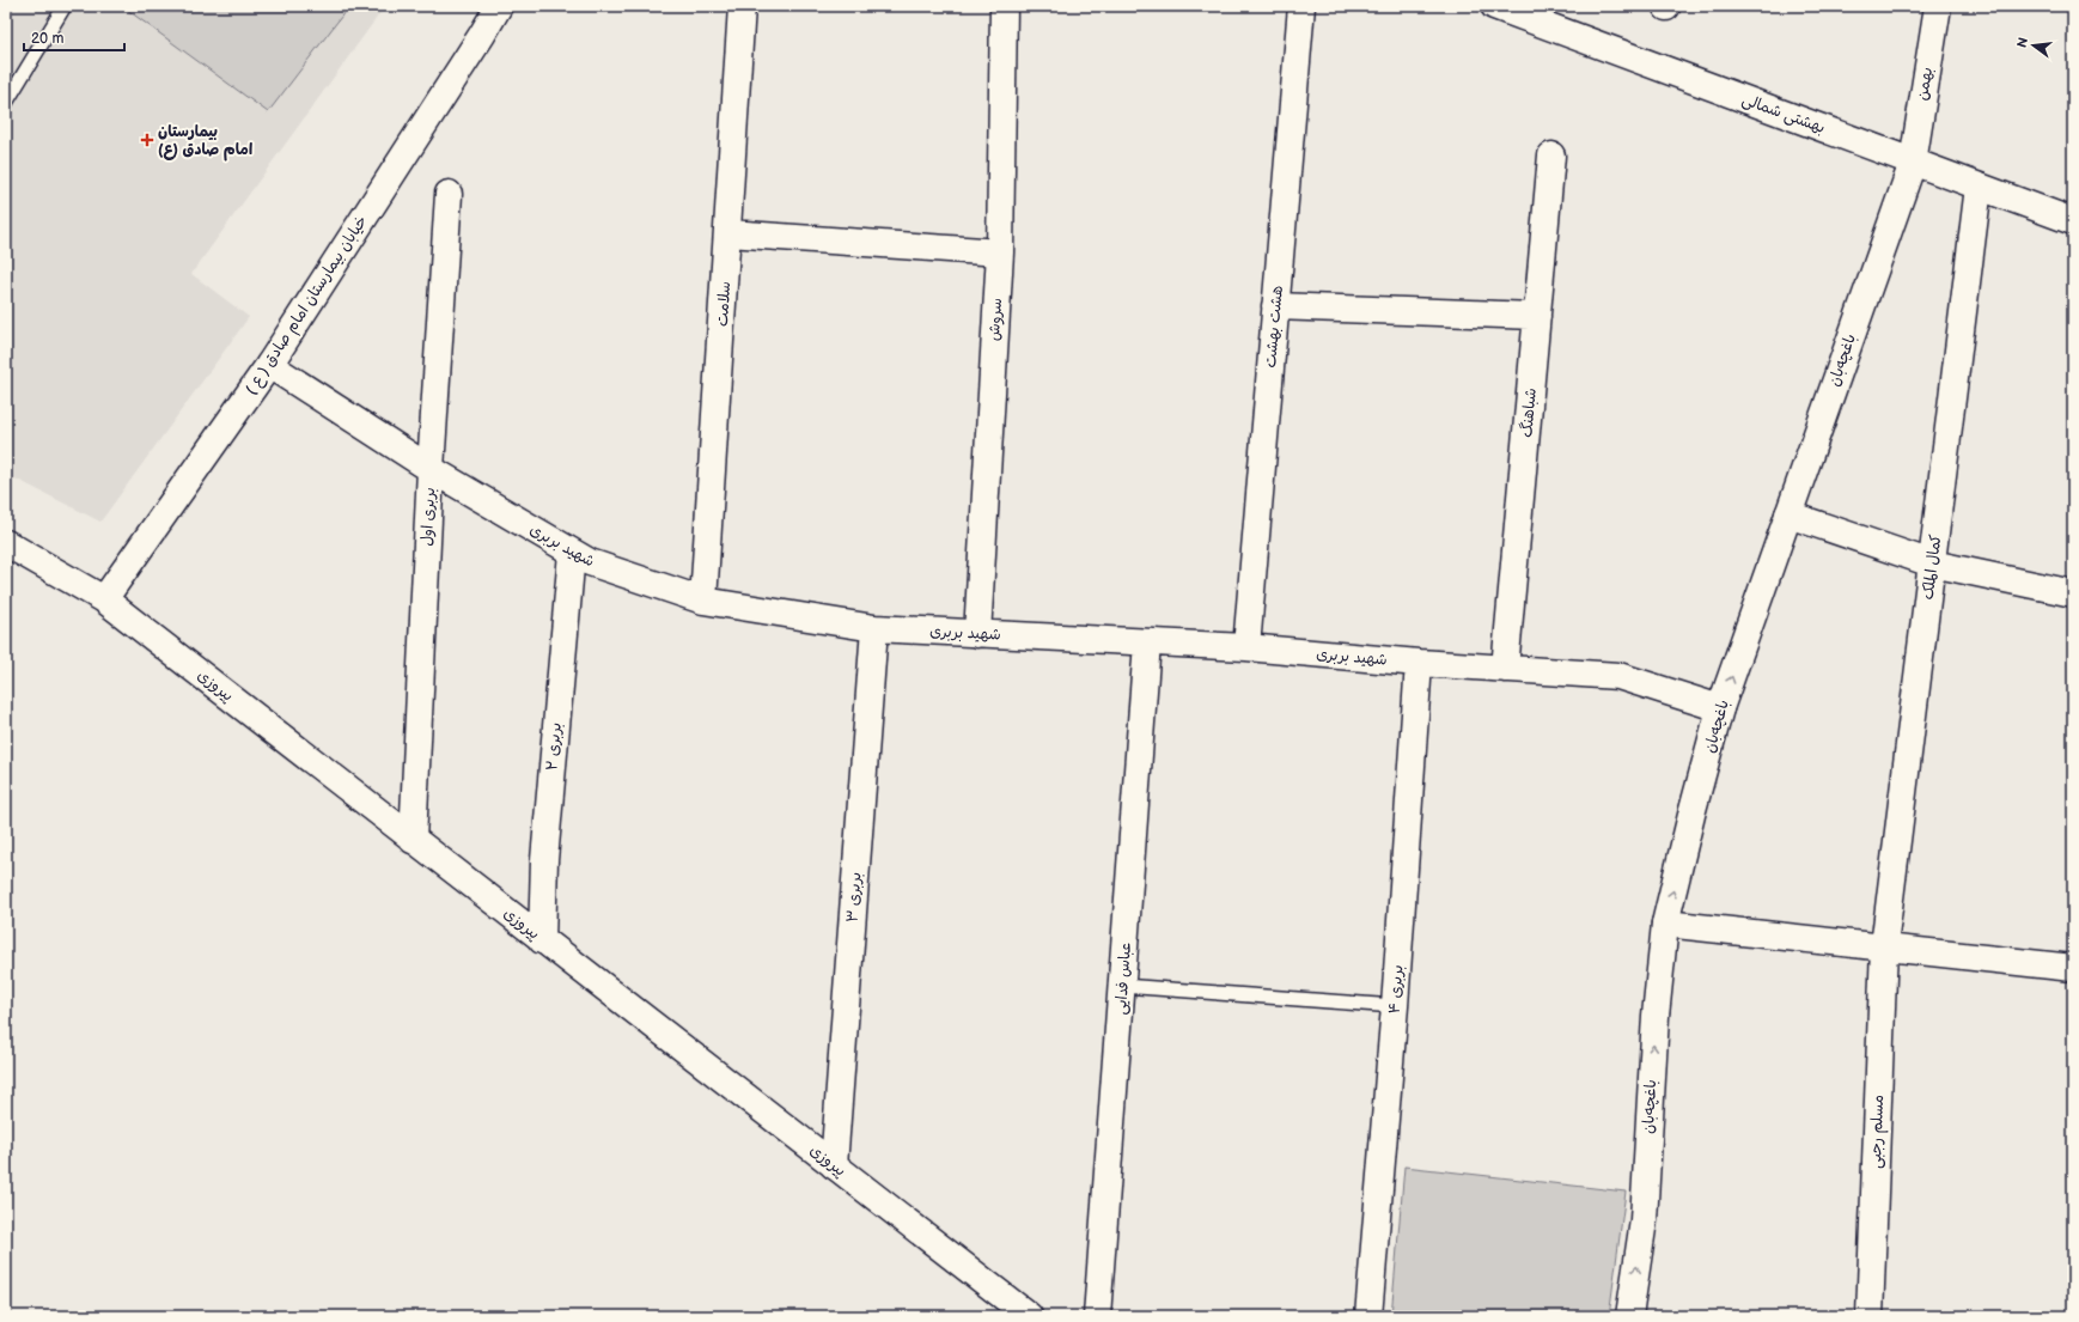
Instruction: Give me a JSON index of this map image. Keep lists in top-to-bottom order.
{
  "streets": {
    "street": [
      "بهمن",
      "بهشتی شمالی",
      "سلامت",
      "خیابان بیمارستان امام صادق ( ع )",
      "سروش",
      "هشت بهشت",
      "باغچه‌بان",
      "شباهنگ",
      "بربری اول",
      "شهید بربری",
      "کمال الملک",
      "پیروزی",
      "بربری ۲",
      "بربری ۳",
      "عباس فدایی",
      "بربری ۴",
      "مسلم رجبی"
    ]
  },
  "crossings": [
    ["بهمن", "بهشتی شمالی"],
    ["بهمن", "باغچه‌بان"],
    ["بهشتی شمالی", "باغچه‌بان"],
    ["بهشتی شمالی", "کمال الملک"],
    ["سلامت", "شهید بربری"],
    ["خیابان بیمارستان امام صادق ( ع )", "شهید بربری"],
    ["خیابان بیمارستان امام صادق ( ع )", "پیروزی"],
    ["سروش", "شهید بربری"],
    ["هشت بهشت", "شهید بربری"],
    ["باغچه‌بان", "شهید بربری"],
    ["شباهنگ", "شهید بربری"],
    ["بربری اول", "شهید بربری"],
    ["بربری اول", "پیروزی"],
    ["شهید بربری", "بربری ۲"],
    ["شهید بربری", "بربری ۳"],
    ["شهید بربری", "عباس فدایی"],
    ["شهید بربری", "بربری ۴"],
    ["کمال الملک", "مسلم رجبی"],
    ["پیروزی", "بربری ۲"],
    ["پیروزی", "بربری ۳"]
  ],
  "one_way": ["باغچه‌بان"],
  "places": {
    "health": ["بیمارستان امام صادق (ع)"]
  },
  "scale_bar": "20 m",
  "north": "left"
}
